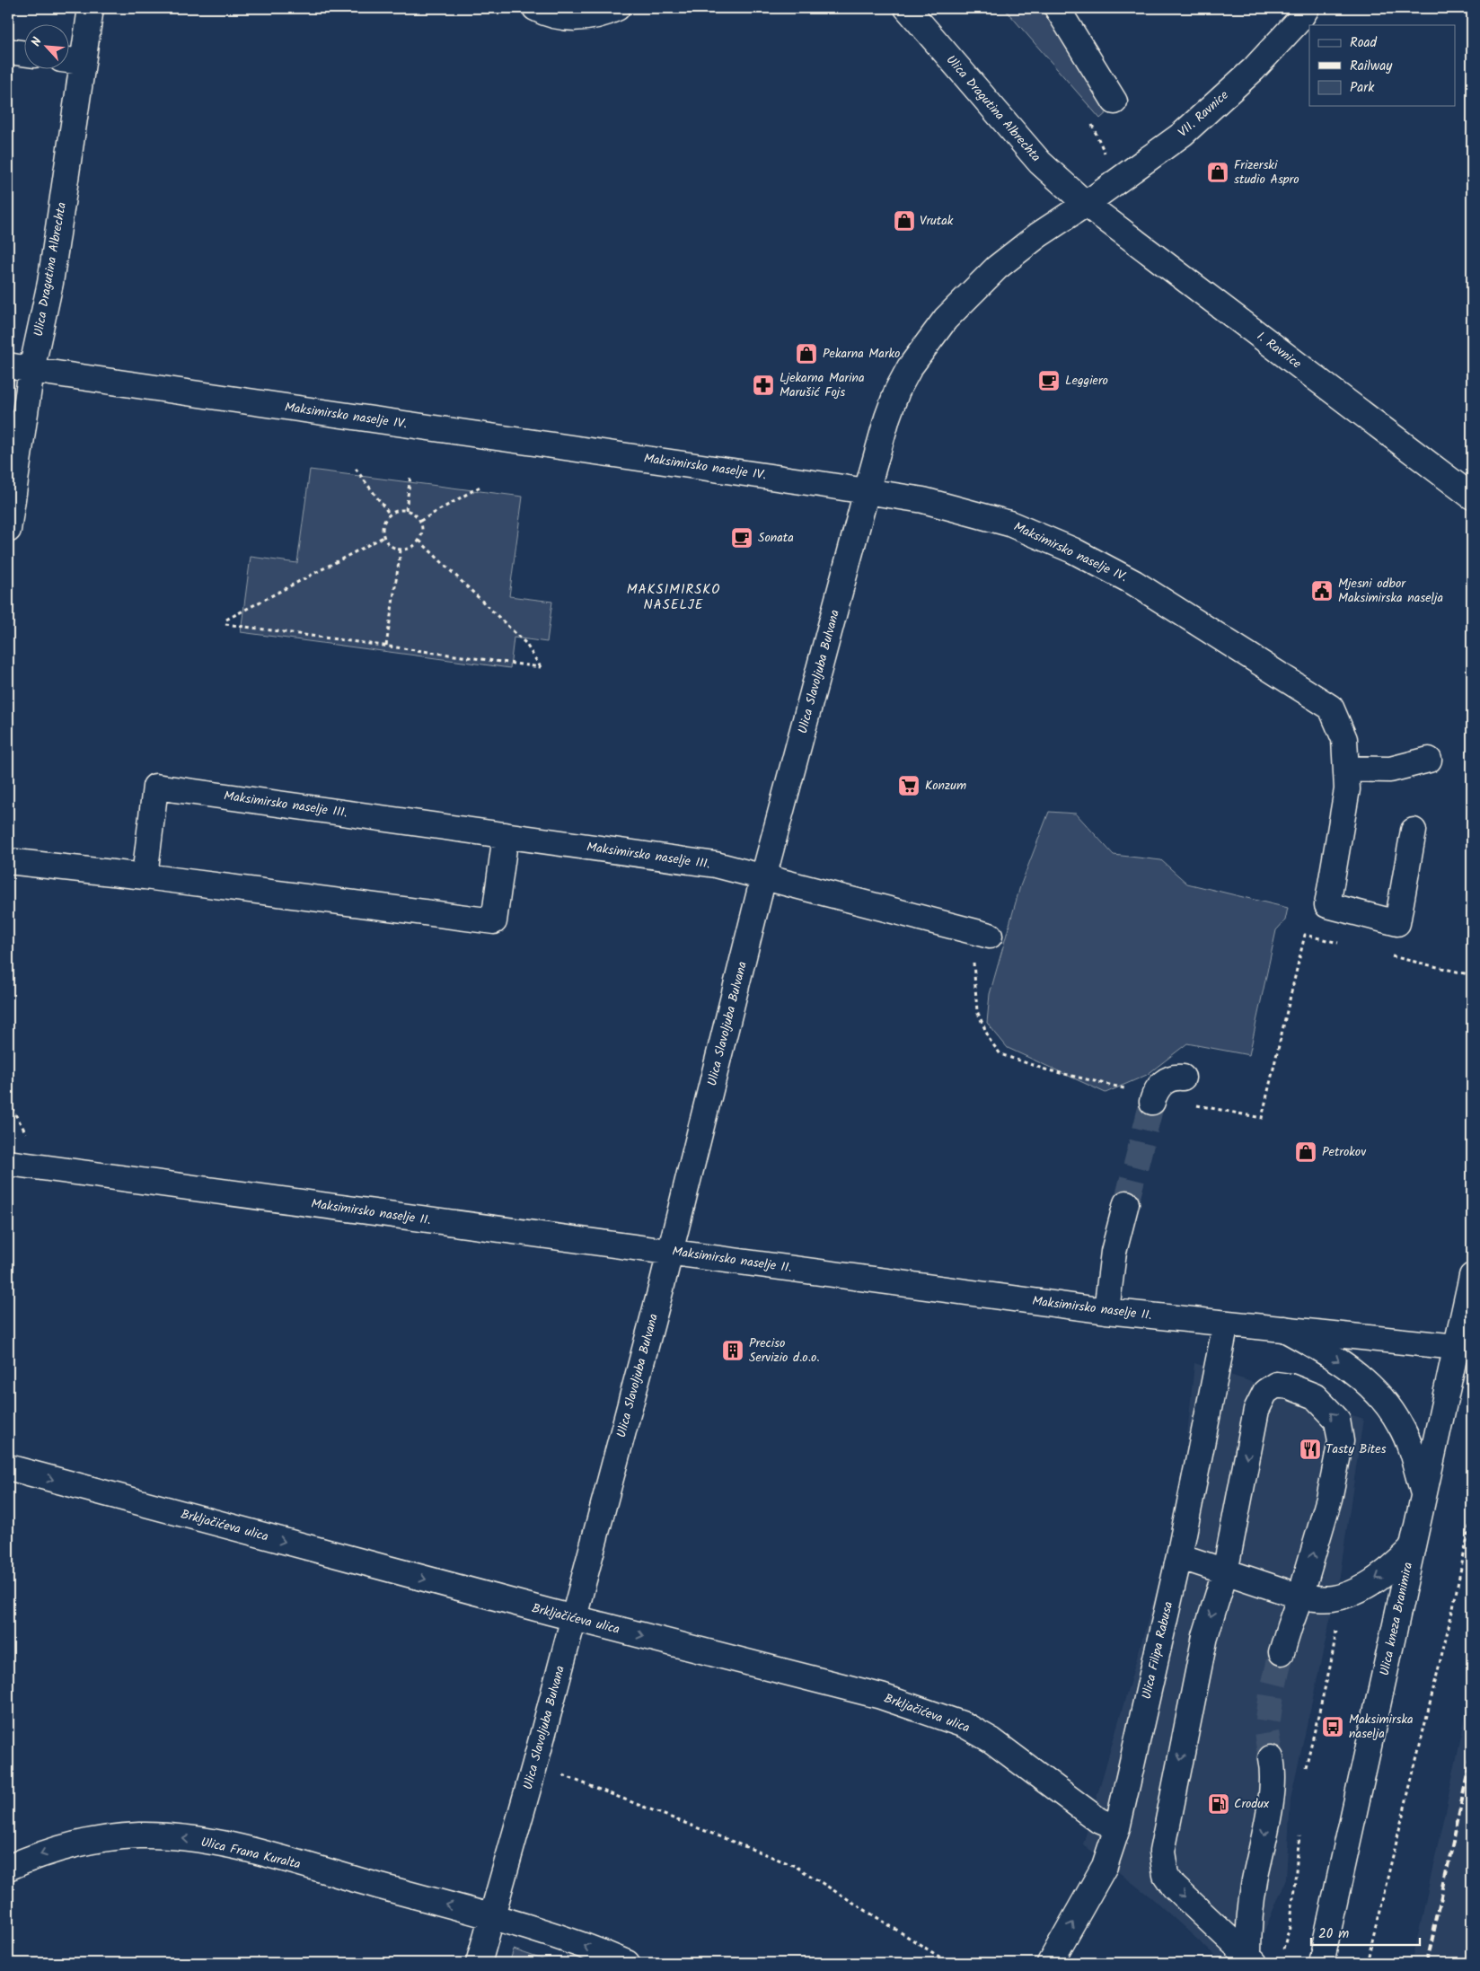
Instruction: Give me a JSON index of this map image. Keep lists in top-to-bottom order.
{
  "streets": {
    "street": [
      "Ulica Dragutina Albrechta",
      "VII. Ravnice",
      "I. Ravnice",
      "Maksimirsko naselje IV.",
      "Ulica Slavoljuba Bulvana",
      "Maksimirsko naselje III.",
      "Maksimirsko naselje II.",
      "Brkljačićeva ulica",
      "Ulica kneza Branimira",
      "Ulica Filipa Rabusa",
      "Ulica Frana Kuralta"
    ]
  },
  "crossings": [
    ["Ulica Dragutina Albrechta", "VII. Ravnice"],
    ["Ulica Dragutina Albrechta", "I. Ravnice"],
    ["Ulica Dragutina Albrechta", "Maksimirsko naselje IV."],
    ["Ulica Dragutina Albrechta", "Ulica Slavoljuba Bulvana"],
    ["VII. Ravnice", "I. Ravnice"],
    ["VII. Ravnice", "Ulica Slavoljuba Bulvana"],
    ["I. Ravnice", "Ulica Slavoljuba Bulvana"],
    ["Maksimirsko naselje IV.", "Ulica Slavoljuba Bulvana"],
    ["Ulica Slavoljuba Bulvana", "Maksimirsko naselje III."],
    ["Ulica Slavoljuba Bulvana", "Maksimirsko naselje II."],
    ["Ulica Slavoljuba Bulvana", "Brkljačićeva ulica"],
    ["Ulica Slavoljuba Bulvana", "Ulica Frana Kuralta"],
    ["Maksimirsko naselje II.", "Ulica kneza Branimira"],
    ["Maksimirsko naselje II.", "Ulica Filipa Rabusa"],
    ["Brkljačićeva ulica", "Ulica Filipa Rabusa"]
  ],
  "one_way": ["Brkljačićeva ulica", "Ulica Frana Kuralta"],
  "districts": ["MAKSIMIRSKO NASELJE"],
  "places": {
    "shop": [
      "Frizerski studio Aspro",
      "Vrutak",
      "Pekarna Marko",
      "Petrokov"
    ],
    "cafe": ["Leggiero", "Sonata"],
    "pharmacy": ["Ljekarna Marina Marušić Fojs"],
    "public building": ["Mjesni odbor Maksimirska naselja"],
    "supermarket": ["Konzum"],
    "building": ["Preciso Servizio d.o.o."],
    "restaurant": ["Tasty Bites"],
    "bus stop": ["Maksimirska naselja"],
    "fuel station": ["Crodux"]
  },
  "legend": ["Road", "Railway", "Park"],
  "scale_bar": "20 m",
  "north": "top left"
}
